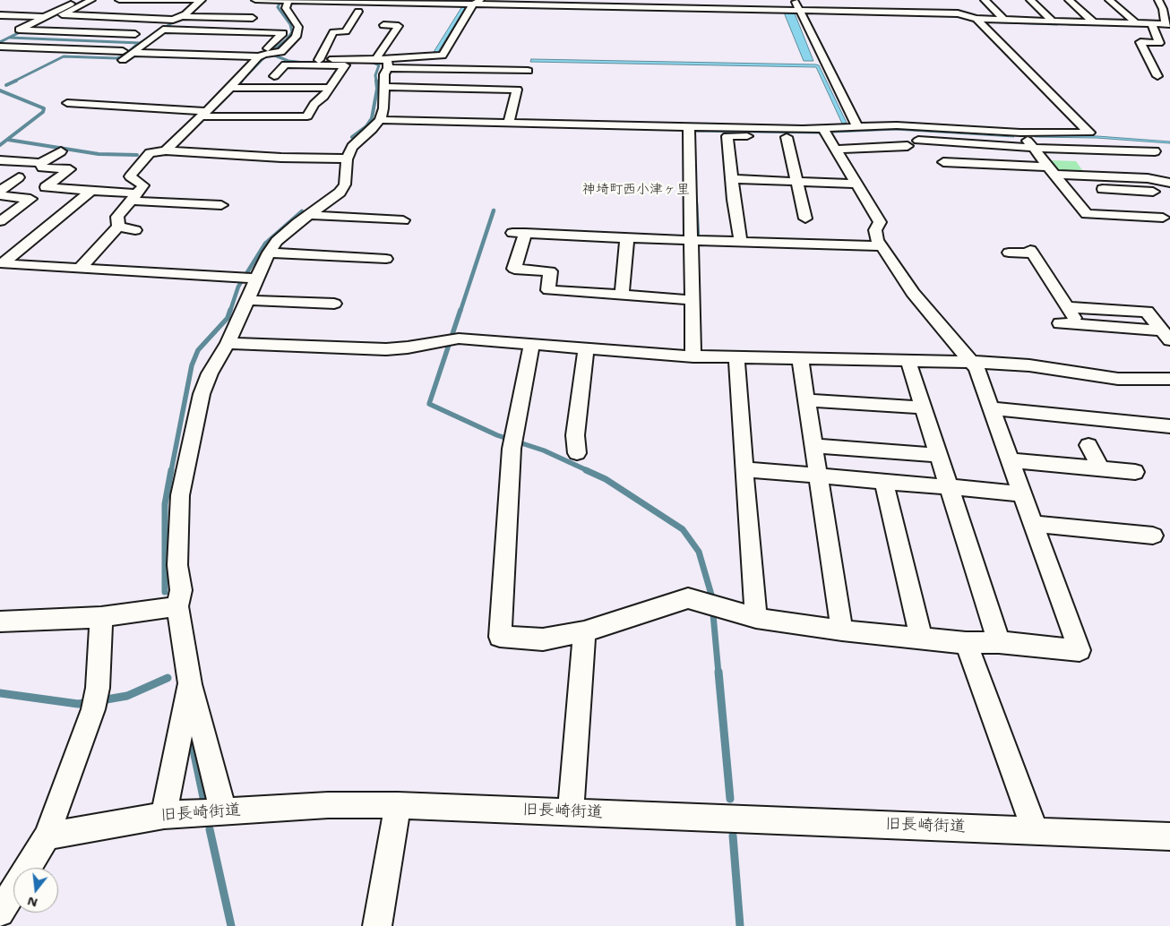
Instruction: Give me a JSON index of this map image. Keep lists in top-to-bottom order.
{
  "streets": {
    "street": ["旧長崎街道"]
  },
  "districts": ["神埼町西小津ヶ里"],
  "north": "bottom"
}
